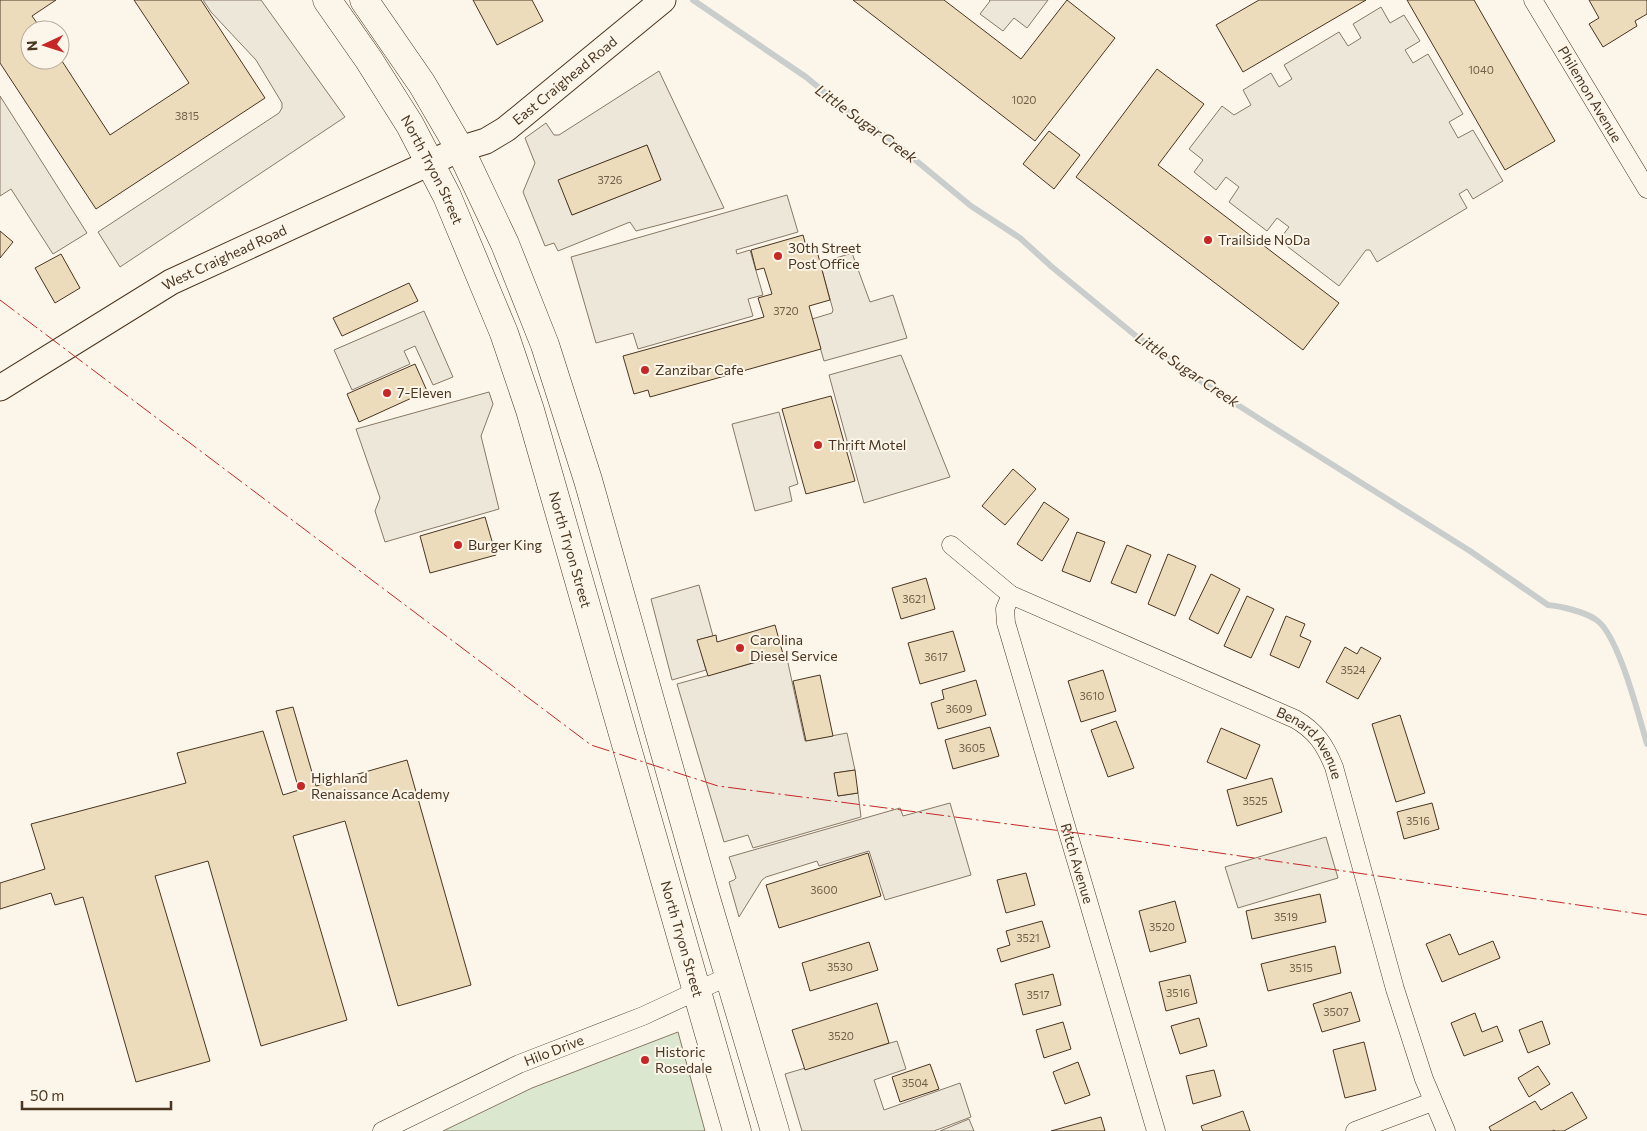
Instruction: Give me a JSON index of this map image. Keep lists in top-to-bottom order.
{
  "streets": {
    "main road": ["North Tryon Street"],
    "street": [
      "East Craighead Road",
      "Philemon Avenue",
      "West Craighead Road",
      "Benard Avenue",
      "Ritch Avenue",
      "Hilo Drive"
    ]
  },
  "crossings": [
    ["East Craighead Road", "West Craighead Road"],
    ["North Tryon Street", "West Craighead Road"],
    ["North Tryon Street", "Hilo Drive"],
    ["Benard Avenue", "Ritch Avenue"]
  ],
  "water": ["Little Sugar Creek"],
  "places": [
    "Trailside NoDa",
    "30th Street Post Office",
    "Zanzibar Cafe",
    "7-Eleven",
    "Thrift Motel",
    "Burger King",
    "Carolina Diesel Service",
    "Highland Renaissance Academy",
    "Historic Rosedale"
  ],
  "house_numbers": [
    "1040",
    "1020",
    "3815",
    "3726",
    "3720",
    "3621",
    "3617",
    "3524",
    "3610",
    "3609",
    "3605",
    "3525",
    "3516",
    "3600",
    "3519",
    "3520",
    "3521",
    "3530",
    "3515",
    "3516",
    "3517",
    "3507",
    "3520",
    "3504"
  ],
  "scale_bar": "50 m",
  "north": "left"
}
